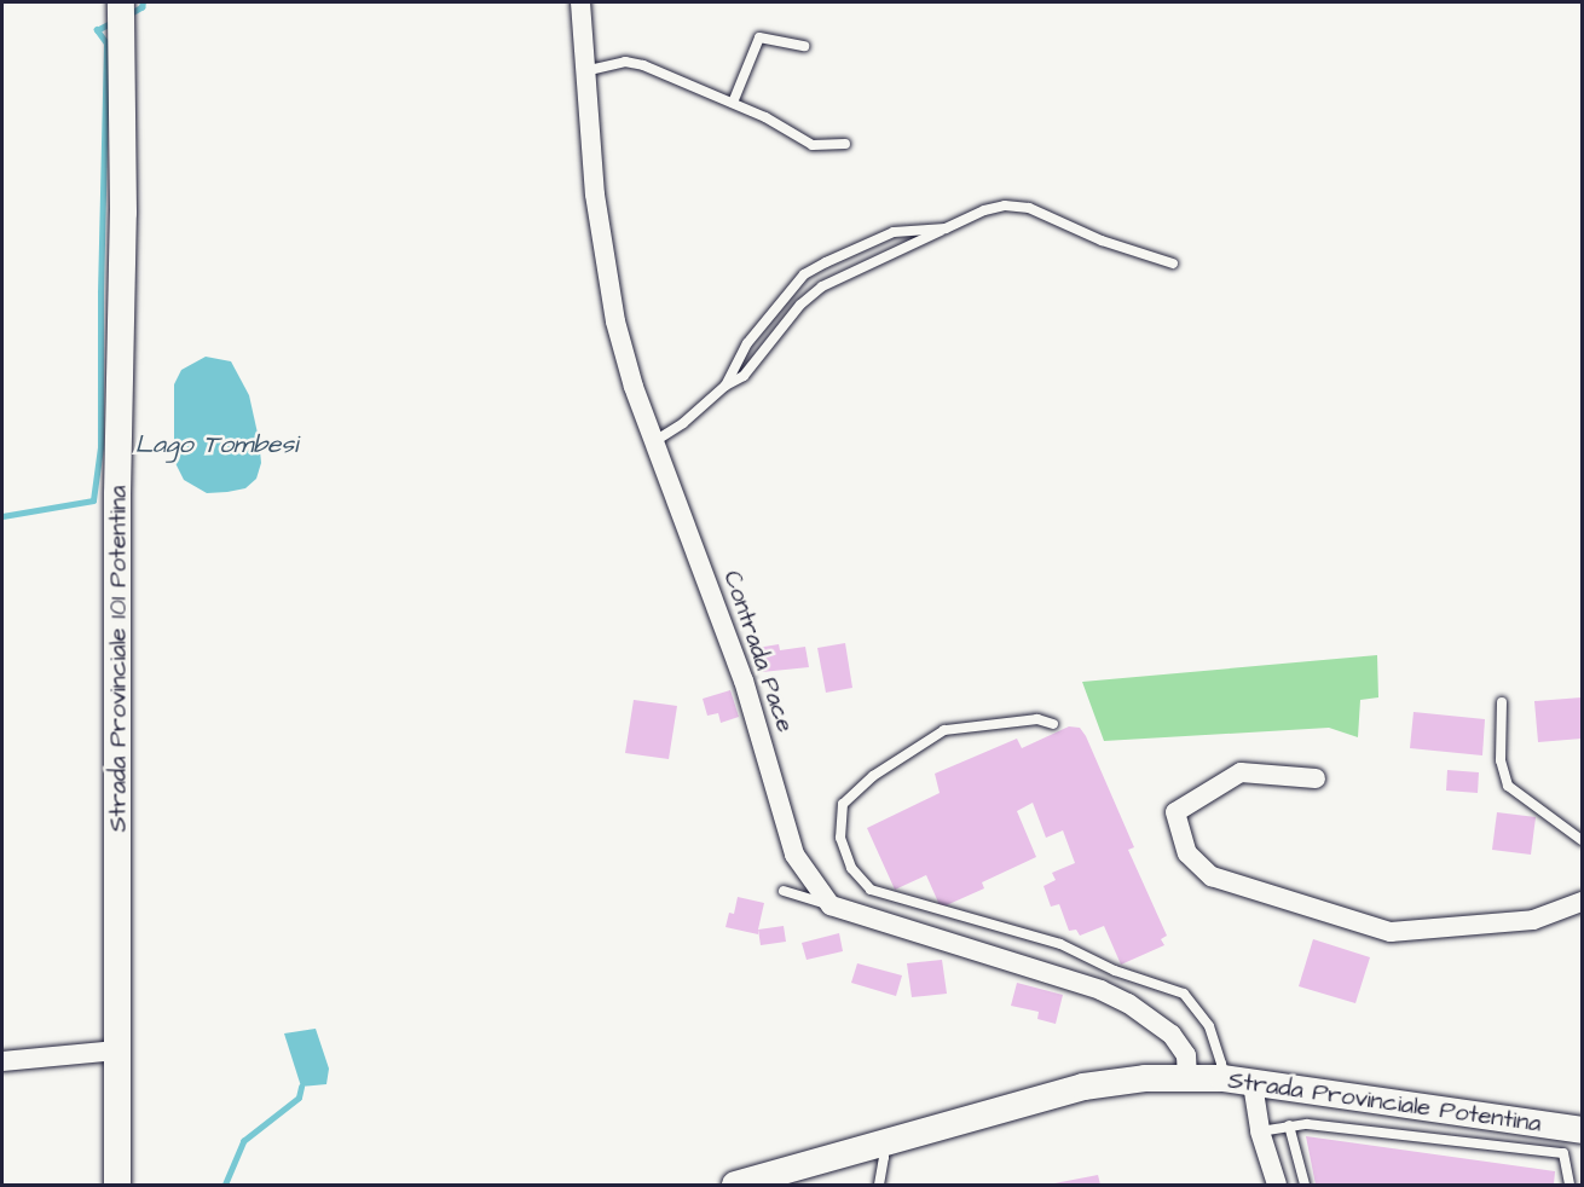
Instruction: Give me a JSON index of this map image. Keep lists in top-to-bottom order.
{
  "streets": {
    "main road": ["Strada Provinciale 101 Potentina", "Strada Provinciale Potentina"],
    "street": ["Contrada Pace"]
  },
  "water": ["Lago Tombesi"]
}
